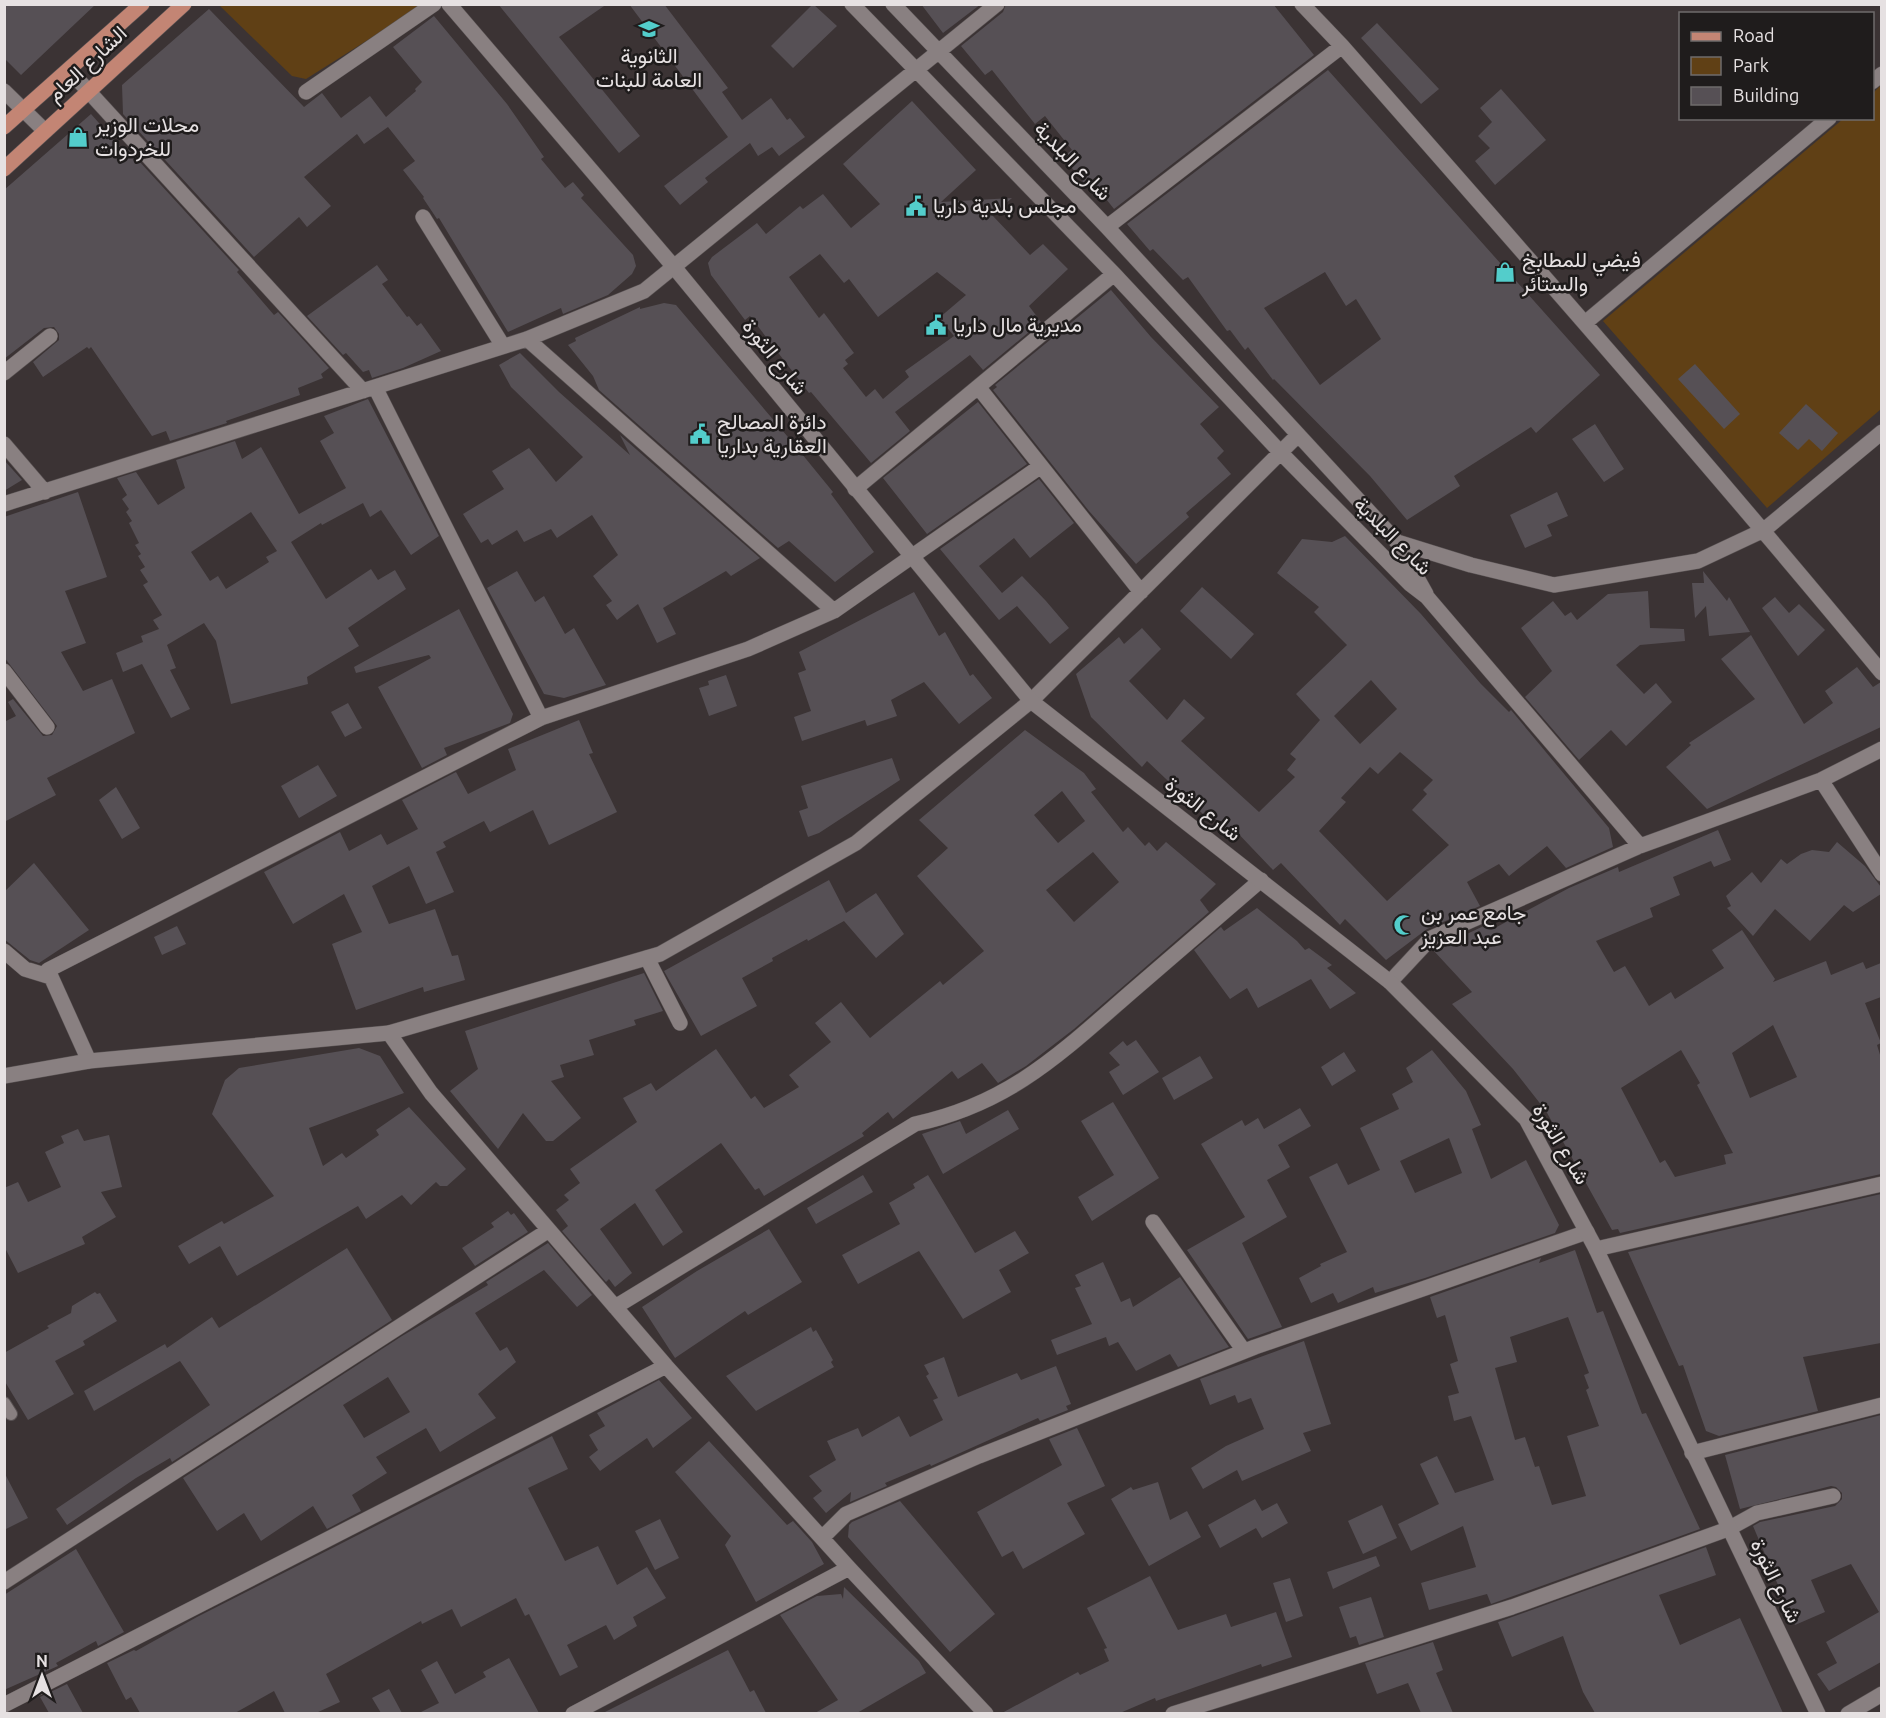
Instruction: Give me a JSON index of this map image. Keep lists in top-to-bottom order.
{
  "streets": {
    "main road": ["الشارع العام"],
    "street": ["شارع البلدية", "شارع الثورة"]
  },
  "places": {
    "school or university": ["الثانوية العامة للبنات"],
    "shop": ["محلات الوزير للخردوات", "فيضي للمطابخ والستائر"],
    "public building": ["مجلس بلدية داريا", "مديرية مال داريا", "دائرة المصالح العقارية بداريا"],
    "mosque": ["جامع عمر بن عبد العزيز"]
  },
  "legend": ["Road", "Park", "Building"],
  "north": "top"
}
